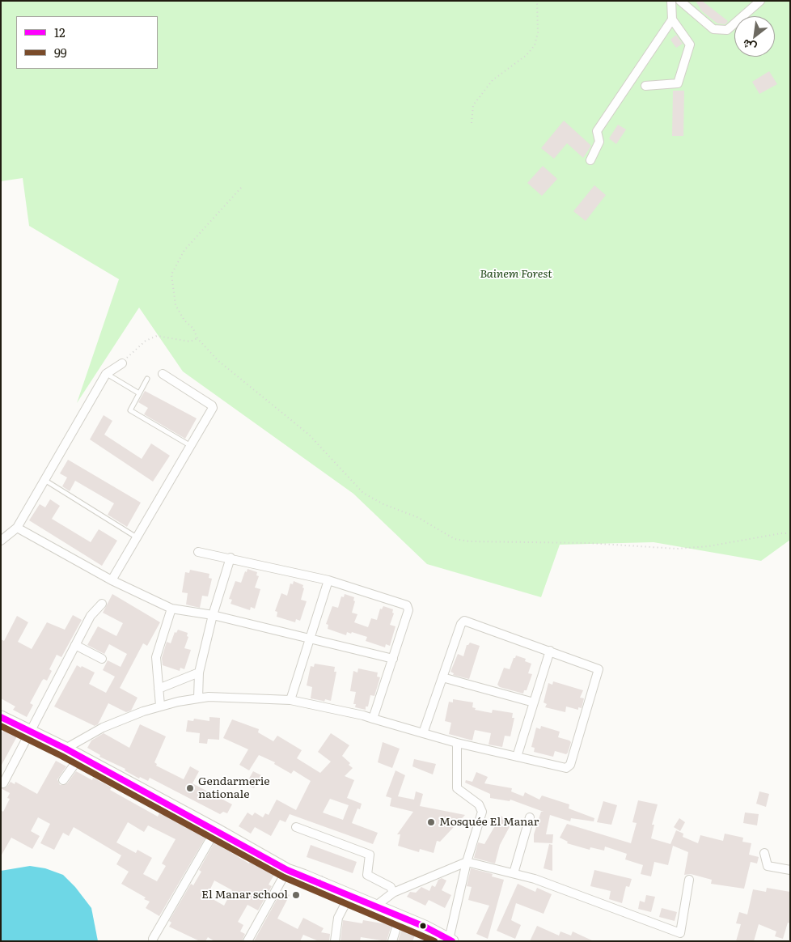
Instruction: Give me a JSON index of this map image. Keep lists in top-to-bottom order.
{
  "parks": ["Bainem Forest"],
  "places": ["Gendarmerie nationale", "Mosquée El Manar", "El Manar school"],
  "lines": ["transit line 12", "transit line 99"],
  "legend": ["12", "99"],
  "north": "bottom left"
}
